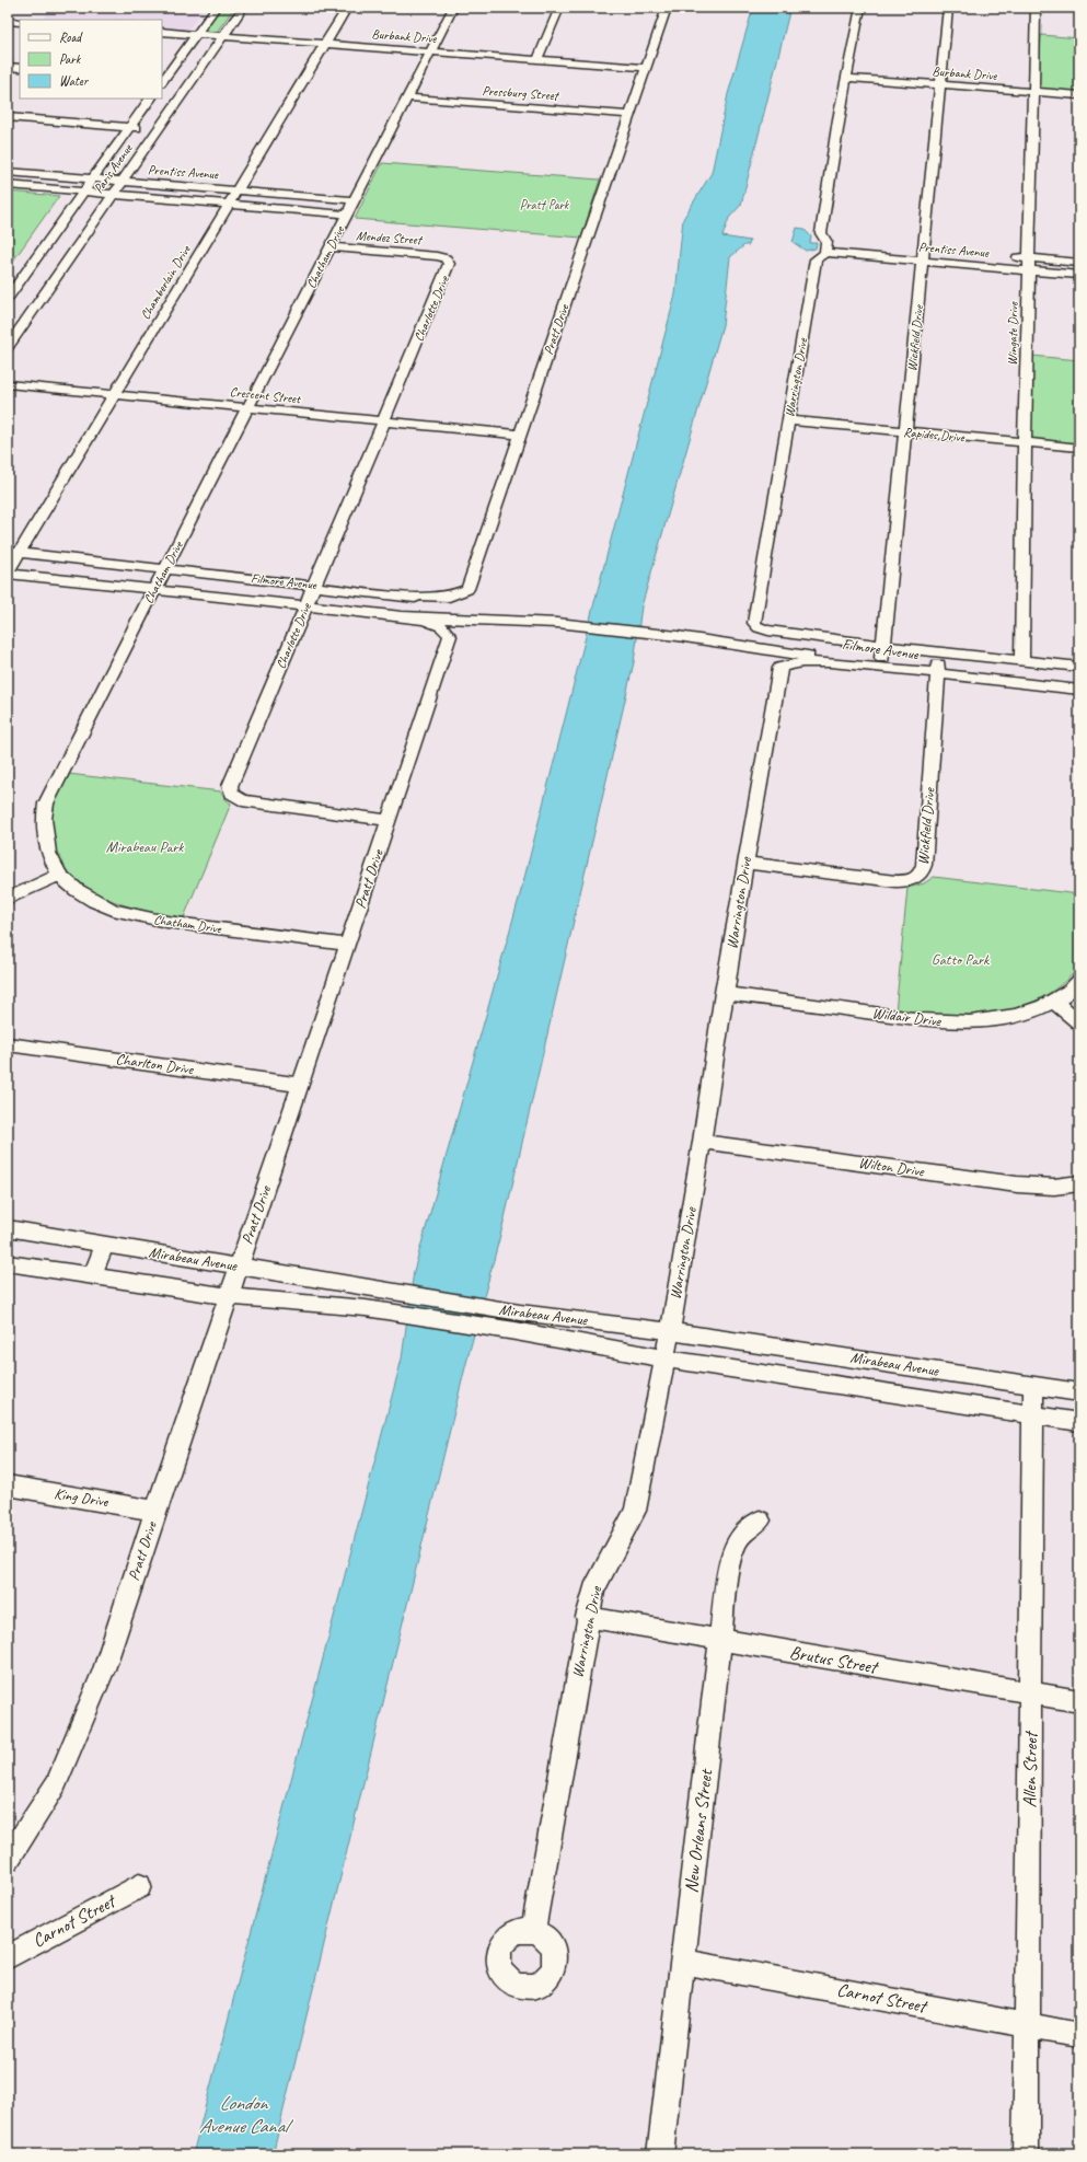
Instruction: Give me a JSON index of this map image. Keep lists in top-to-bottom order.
{
  "streets": {
    "street": [
      "Burbank Drive",
      "Pressburg Street",
      "Paris Avenue",
      "Prentiss Avenue",
      "Mendez Street",
      "Chatham Drive",
      "Chamberlain Drive",
      "Charlotte Drive",
      "Pratt Drive",
      "Wingate Drive",
      "Wickfield Drive",
      "Warrington Drive",
      "Crescent Street",
      "Rapides Drive",
      "Filmore Avenue",
      "Wildair Drive",
      "Charlton Drive",
      "Wilton Drive",
      "Mirabeau Avenue",
      "King Drive",
      "Brutus Street",
      "Allen Street",
      "New Orleans Street",
      "Carnot Street"
    ]
  },
  "crossings": [
    ["Burbank Drive", "Paris Avenue"],
    ["Burbank Drive", "Chatham Drive"],
    ["Burbank Drive", "Chamberlain Drive"],
    ["Burbank Drive", "Pratt Drive"],
    ["Burbank Drive", "Wingate Drive"],
    ["Burbank Drive", "Wickfield Drive"],
    ["Pressburg Street", "Chatham Drive"],
    ["Pressburg Street", "Pratt Drive"],
    ["Paris Avenue", "Prentiss Avenue"],
    ["Prentiss Avenue", "Chatham Drive"],
    ["Prentiss Avenue", "Chamberlain Drive"],
    ["Prentiss Avenue", "Wingate Drive"],
    ["Prentiss Avenue", "Wickfield Drive"],
    ["Prentiss Avenue", "Warrington Drive"],
    ["Mendez Street", "Chatham Drive"],
    ["Mendez Street", "Charlotte Drive"],
    ["Chatham Drive", "Pratt Drive"],
    ["Chatham Drive", "Crescent Street"],
    ["Chatham Drive", "Filmore Avenue"],
    ["Chamberlain Drive", "Crescent Street"],
    ["Chamberlain Drive", "Filmore Avenue"],
    ["Charlotte Drive", "Pratt Drive"],
    ["Charlotte Drive", "Crescent Street"],
    ["Charlotte Drive", "Filmore Avenue"],
    ["Pratt Drive", "Crescent Street"],
    ["Pratt Drive", "Filmore Avenue"],
    ["Pratt Drive", "Charlton Drive"],
    ["Pratt Drive", "Mirabeau Avenue"],
    ["Pratt Drive", "King Drive"],
    ["Wingate Drive", "Rapides Drive"],
    ["Wingate Drive", "Filmore Avenue"],
    ["Wickfield Drive", "Warrington Drive"],
    ["Wickfield Drive", "Rapides Drive"],
    ["Wickfield Drive", "Filmore Avenue"],
    ["Warrington Drive", "Rapides Drive"],
    ["Warrington Drive", "Filmore Avenue"],
    ["Warrington Drive", "Wildair Drive"],
    ["Warrington Drive", "Wilton Drive"],
    ["Warrington Drive", "Mirabeau Avenue"],
    ["Warrington Drive", "Brutus Street"],
    ["Mirabeau Avenue", "Allen Street"],
    ["Brutus Street", "Allen Street"],
    ["Brutus Street", "New Orleans Street"],
    ["Allen Street", "Carnot Street"],
    ["New Orleans Street", "Carnot Street"]
  ],
  "water": ["London Avenue Canal"],
  "parks": ["Pratt Park", "Mirabeau Park", "Gatto Park"],
  "legend": ["Road", "Park", "Water"]
}
